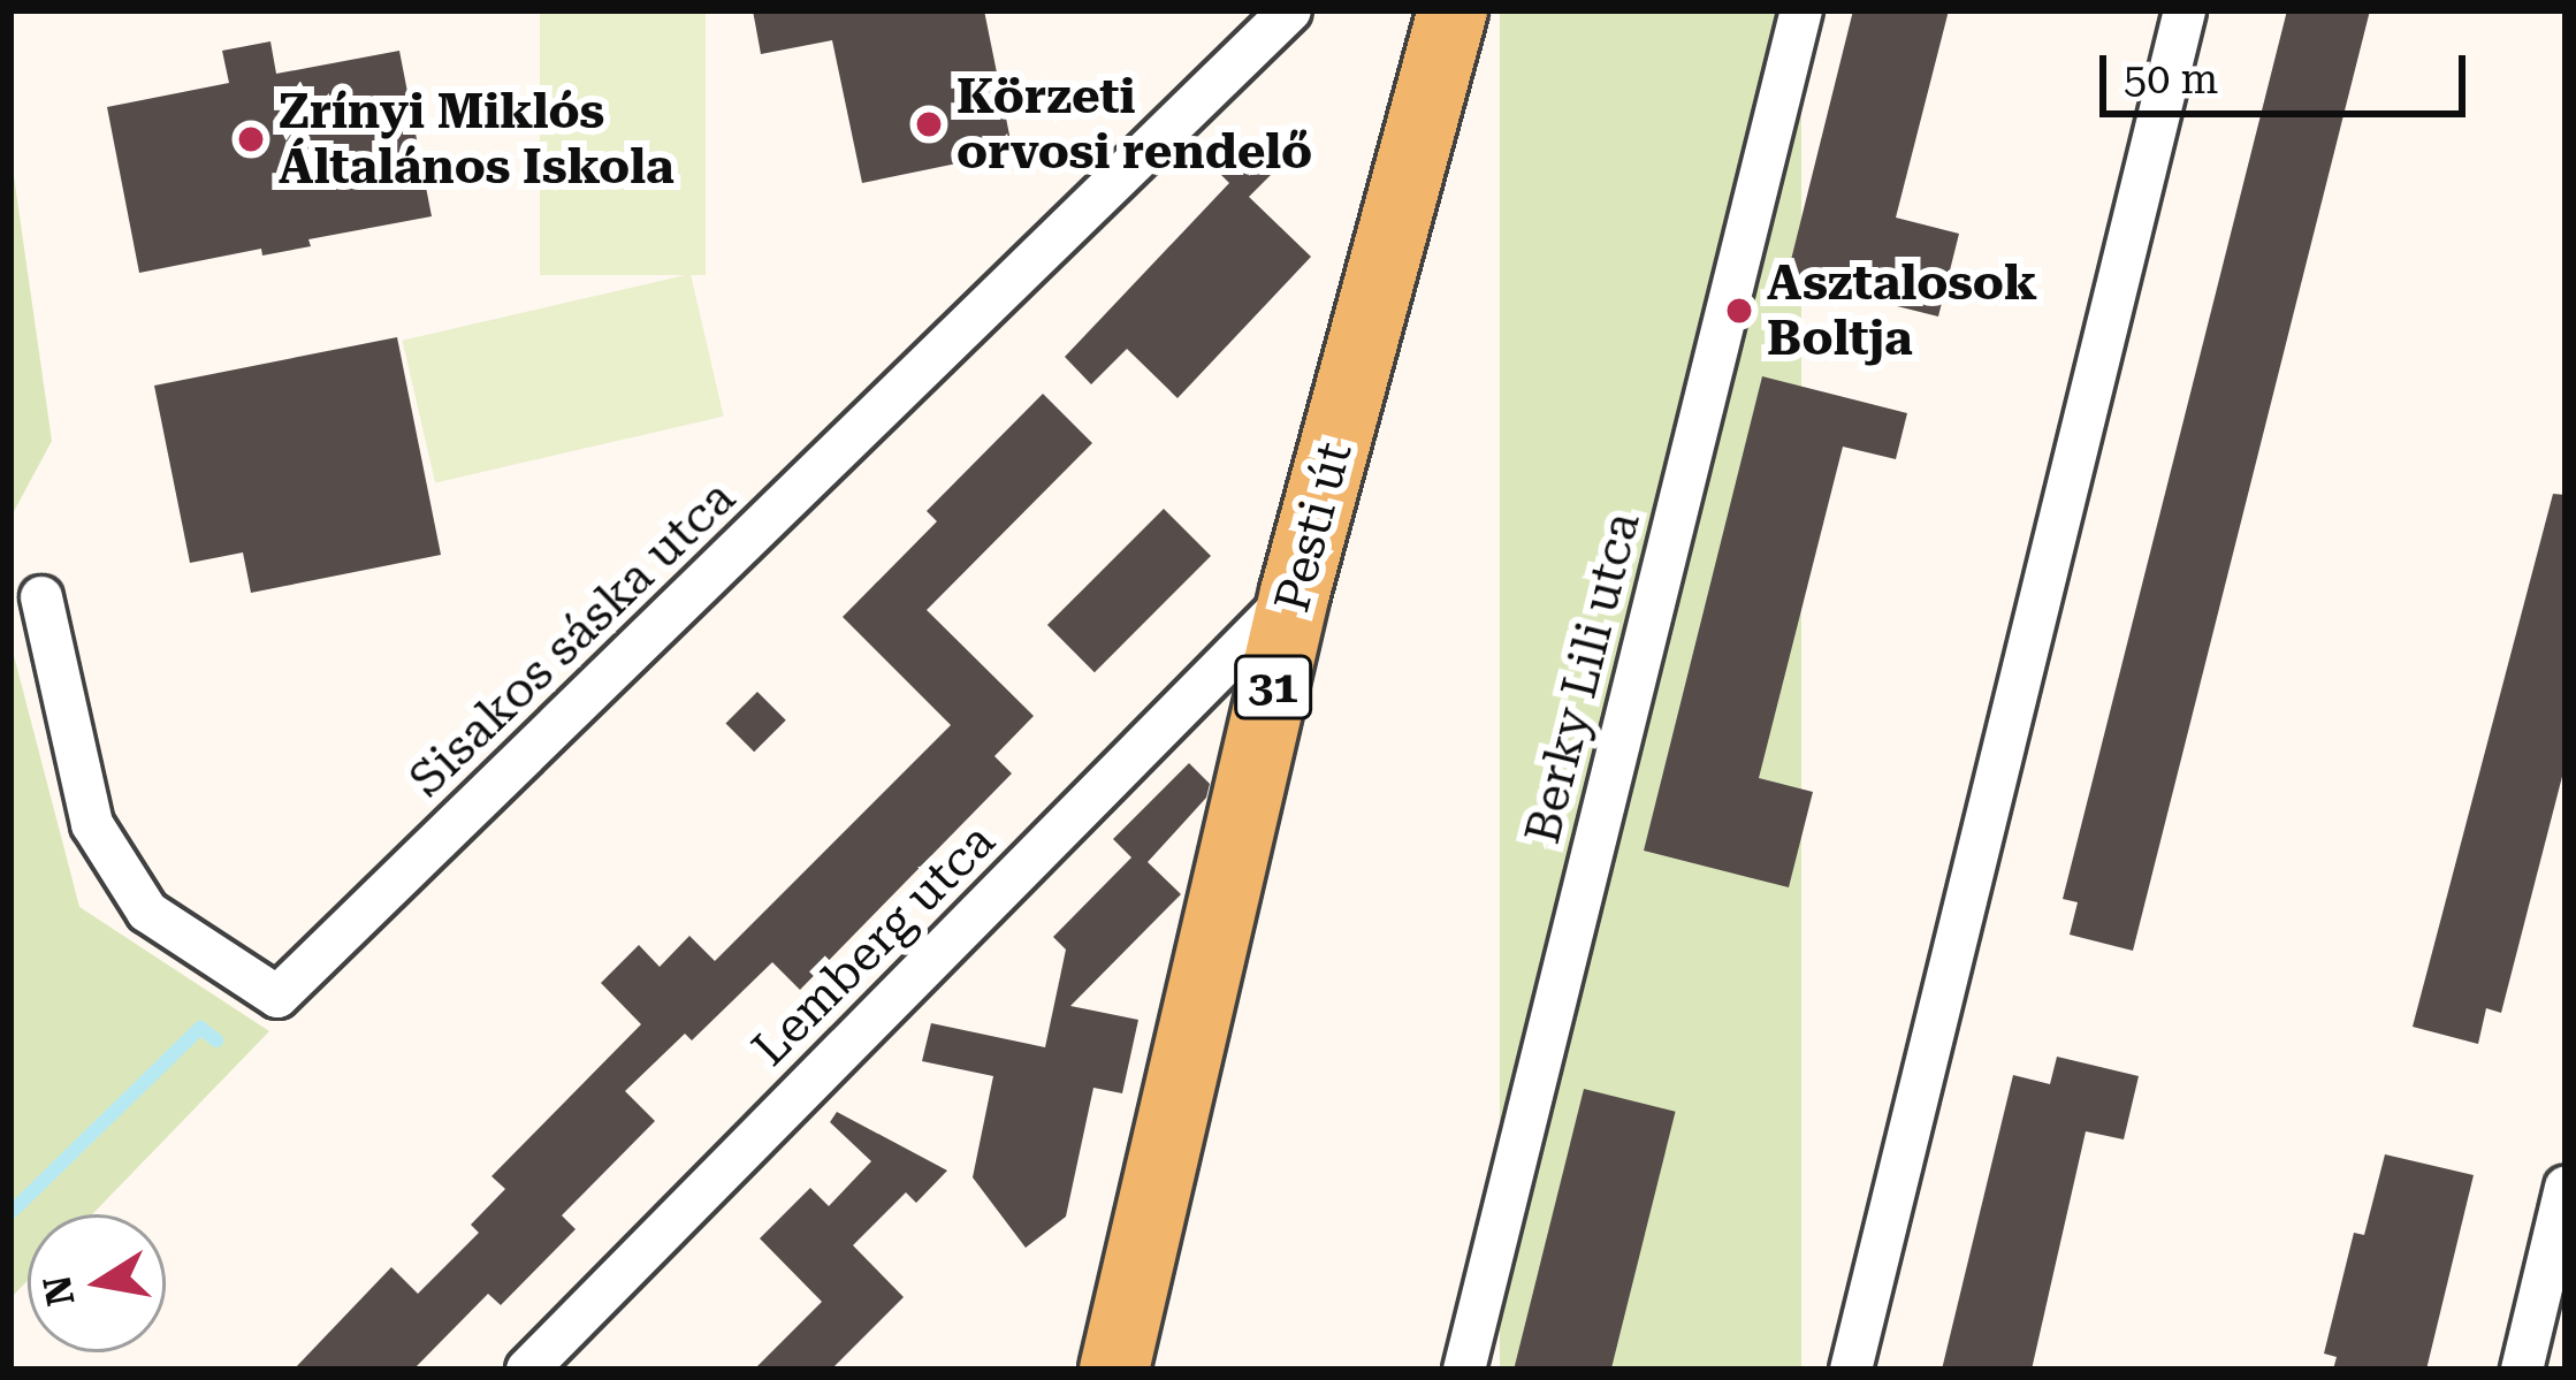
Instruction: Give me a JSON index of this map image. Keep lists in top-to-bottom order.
{
  "streets": {
    "main road": ["Pesti út", "31"],
    "street": ["Sisakos sáska utca", "Berky Lili utca", "Lemberg utca"]
  },
  "crossings": [
    ["Pesti út", "Lemberg utca"]
  ],
  "places": ["Körzeti orvosi rendelő", "Zrínyi Miklós Általános Iskola", "Asztalosok Boltja"],
  "scale_bar": "50 m",
  "north": "left"
}
